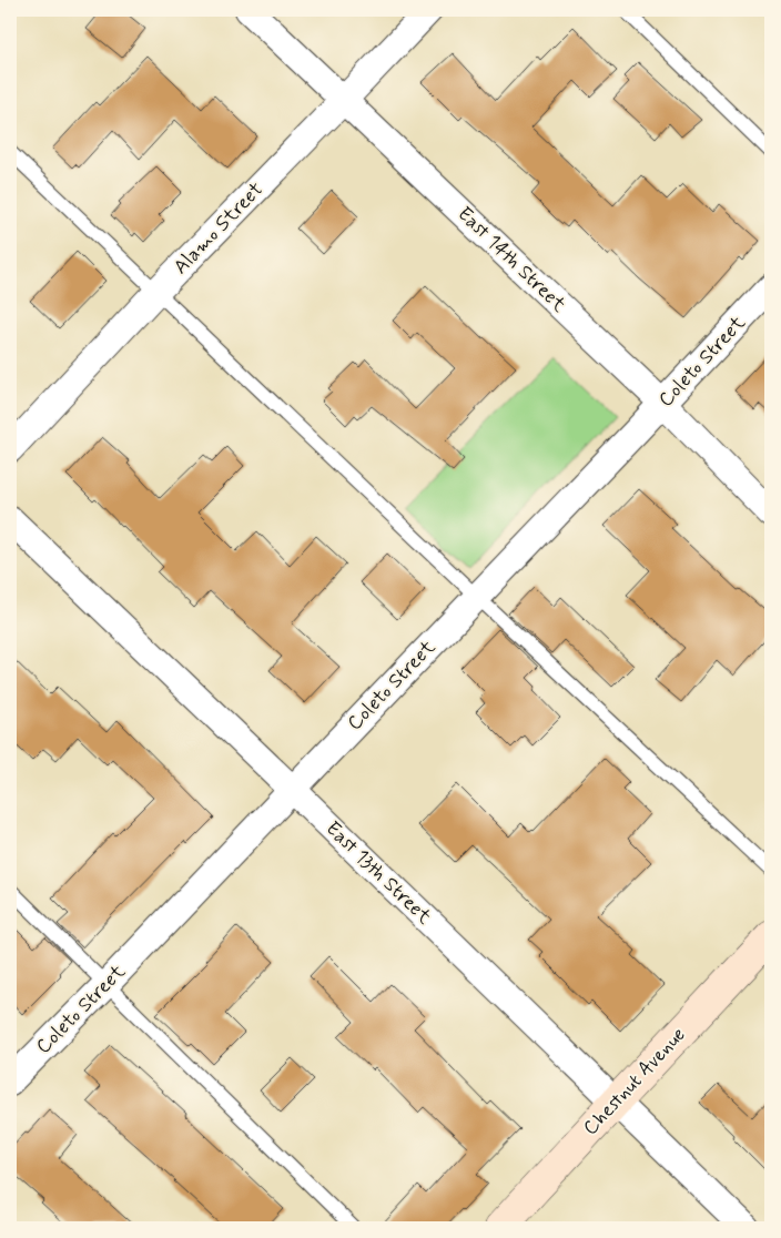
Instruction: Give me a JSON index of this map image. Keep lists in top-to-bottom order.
{
  "streets": {
    "main road": ["Chestnut Avenue"],
    "street": [
      "Alamo Street",
      "East 14th Street",
      "Coleto Street",
      "East 13th Street"
    ]
  },
  "crossings": [
    ["Alamo Street", "East 14th Street"],
    ["East 14th Street", "Coleto Street"],
    ["Coleto Street", "East 13th Street"],
    ["East 13th Street", "Chestnut Avenue"]
  ]
}
